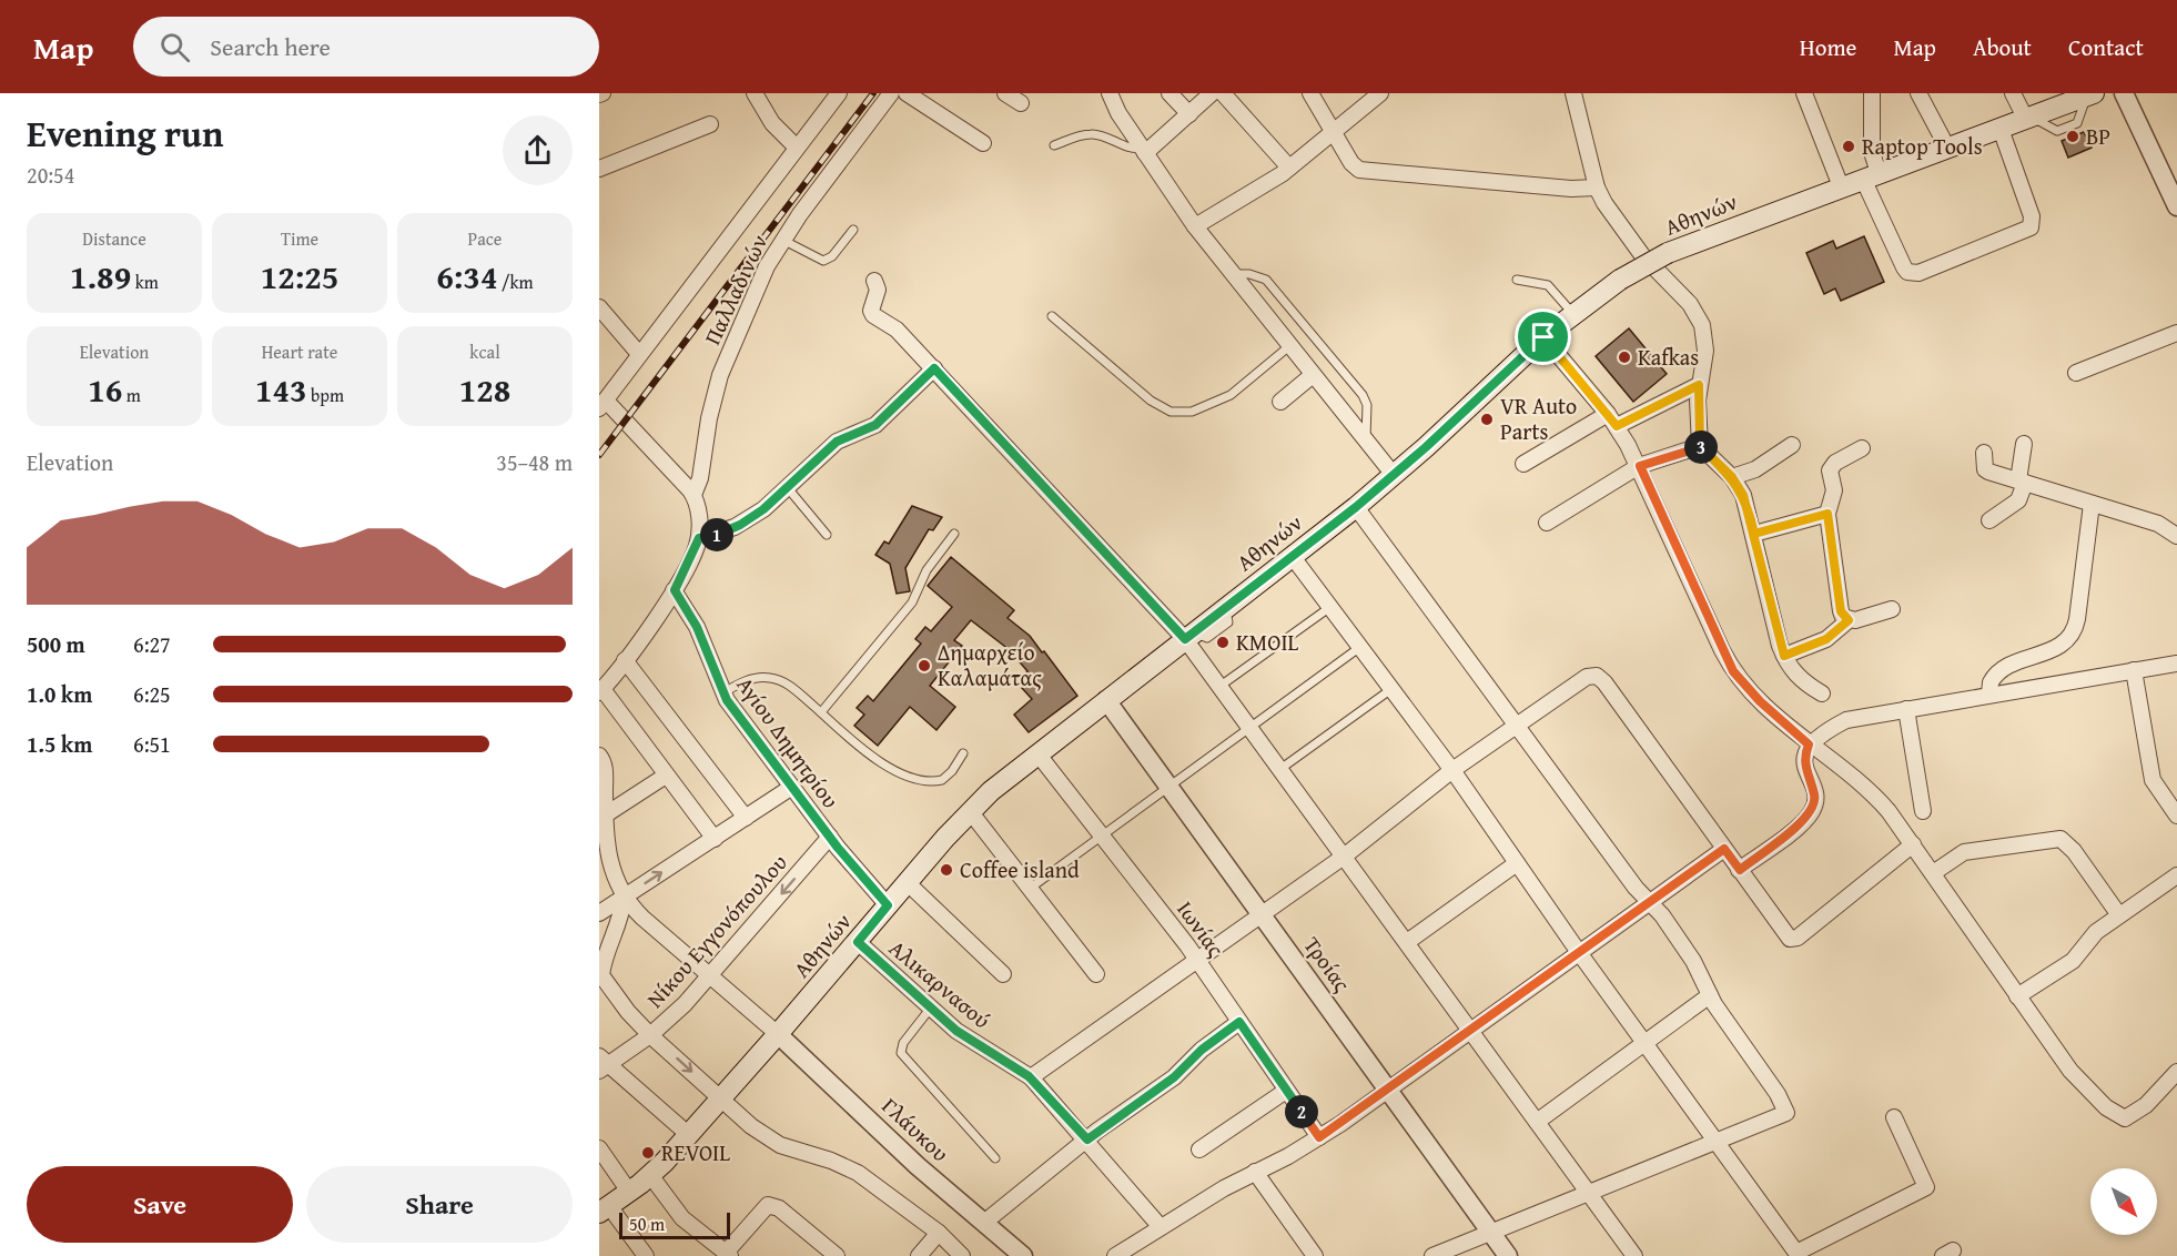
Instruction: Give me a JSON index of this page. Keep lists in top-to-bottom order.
{
  "streets": {
    "main road": ["Αθηνών"],
    "street": [
      "Παλλαδινών",
      "Αγίου Δημητρίου",
      "Ιωνίας",
      "Νίκου Εγγονόπουλου",
      "Τροίας",
      "Αλικαρνασού",
      "Γλάυκου"
    ]
  },
  "crossings": [
    ["Αθηνών", "Αγίου Δημητρίου"],
    ["Αθηνών", "Ιωνίας"],
    ["Αθηνών", "Τροίας"],
    ["Αθηνών", "Αλικαρνασού"],
    ["Αθηνών", "Γλάυκου"],
    ["Αγίου Δημητρίου", "Νίκου Εγγονόπουλου"]
  ],
  "places": [
    "BP",
    "Raptop Tools",
    "Kafkas",
    "VR Auto Parts",
    "KMOIL",
    "Δημαρχείο Καλαμάτας",
    "Coffee island",
    "REVOIL"
  ],
  "scale_bar": "50 m",
  "north": "bottom right",
  "page": {
    "header": "Map",
    "search": "Search here",
    "nav": [
      "Home",
      "Map",
      "About",
      "Contact"
    ],
    "heading": ["Evening run", "20:54"],
    "stats": [
      ["Distance", "1.89 km"],
      ["Time", "12:25"],
      ["Pace", "6:34 /km"],
      ["Elevation", "16 m"],
      ["Heart rate", "143 bpm"],
      ["kcal", "128"]
    ],
    "pins": ["3", "1", "2"],
    "chart": ["Elevation", "35–48 m"],
    "list": [
      {
        "name": "500 m",
        "note": "6:27"
      },
      {
        "name": "1.0 km",
        "note": "6:25"
      },
      {
        "name": "1.5 km",
        "note": "6:51"
      }
    ],
    "buttons": ["Save", "Share"],
    "scale": "50 m"
  }
}
